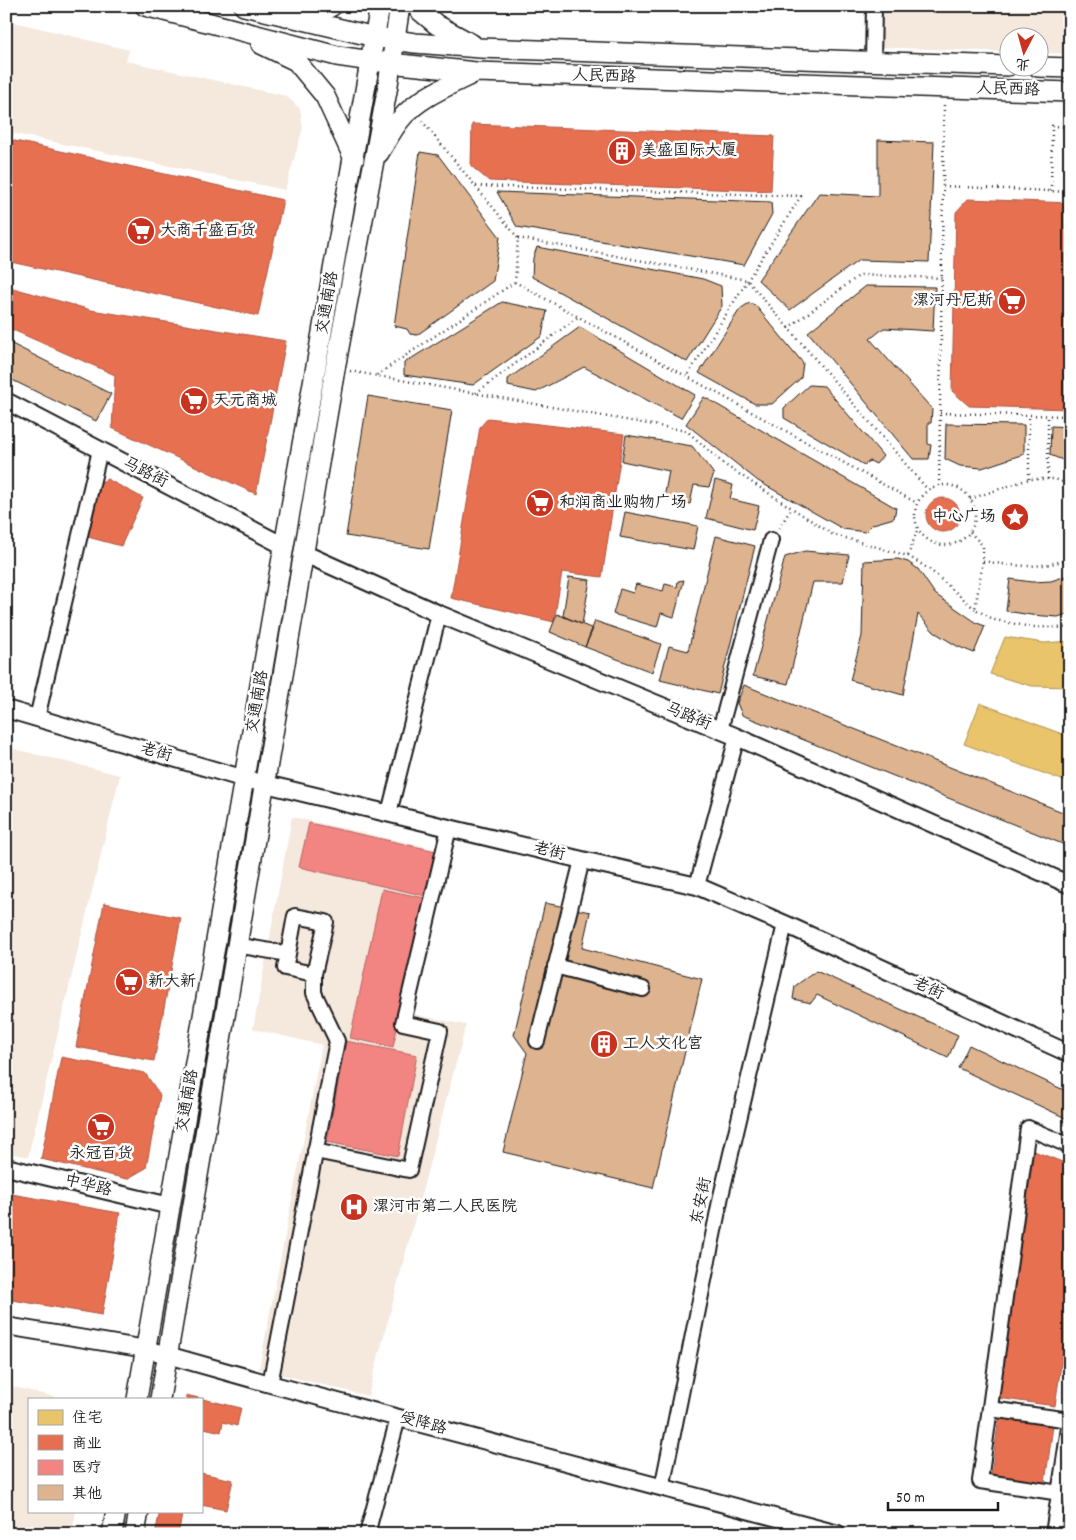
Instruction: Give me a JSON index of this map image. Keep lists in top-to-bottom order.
{
  "streets": {
    "main road": ["人民西路", "交通南路"],
    "street": [
      "马路街",
      "老街",
      "中华路",
      "东安街",
      "受降路"
    ]
  },
  "crossings": [
    ["人民西路", "交通南路"],
    ["交通南路", "马路街"],
    ["交通南路", "老街"],
    ["交通南路", "中华路"],
    ["交通南路", "受降路"],
    ["老街", "东安街"],
    ["东安街", "受降路"]
  ],
  "places": {
    "building": ["美盛国际大厦", "工人文化宫"],
    "supermarket": [
      "大商千盛百货",
      "漯河丹尼斯",
      "天元商城",
      "和润商业购物广场",
      "新大新",
      "永冠百货"
    ],
    "place": ["中心广场"],
    "hospital": ["漯河市第二人民医院"]
  },
  "legend": [
    "住宅",
    "商业",
    "医疗",
    "其他"
  ],
  "scale_bar": "50 m",
  "north": "bottom"
}
